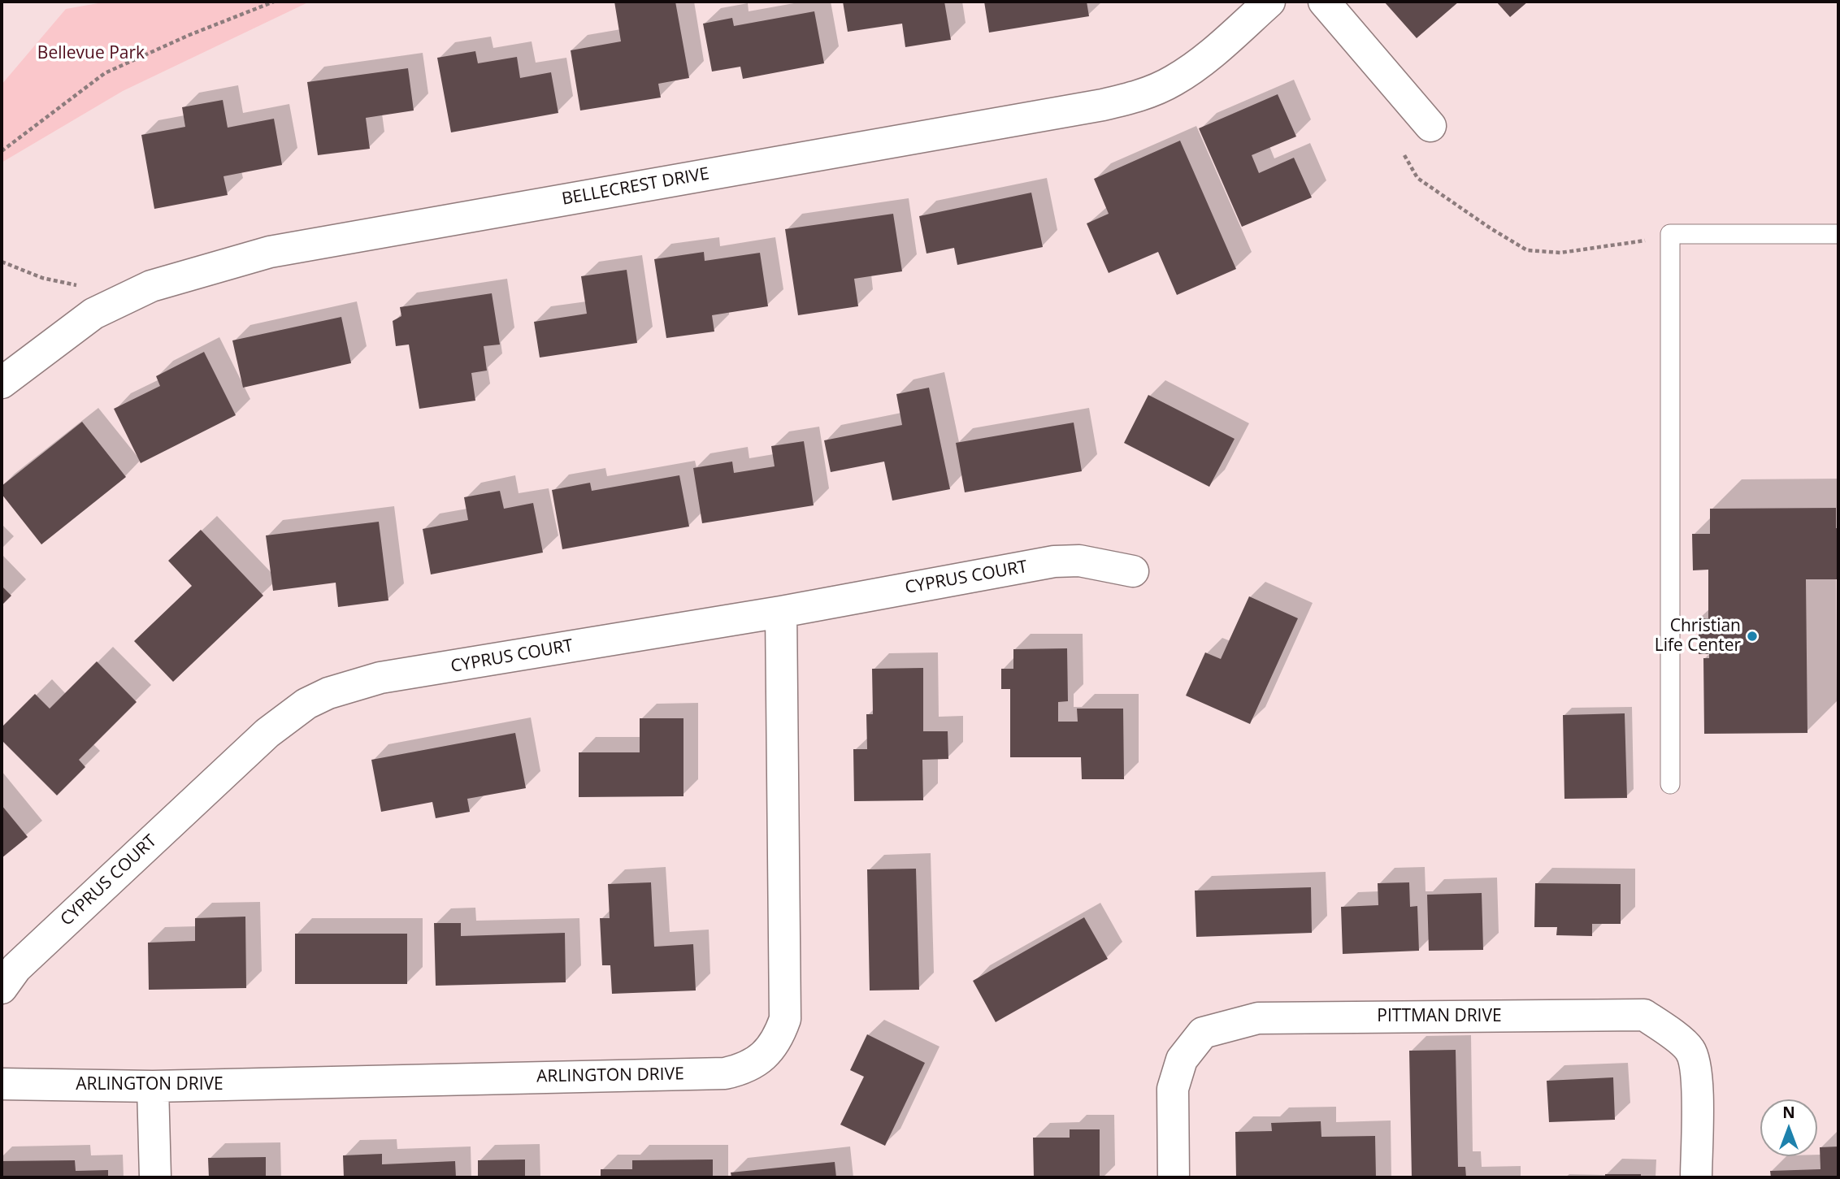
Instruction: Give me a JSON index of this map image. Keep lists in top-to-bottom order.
{
  "streets": {
    "street": [
      "BELLECREST DRIVE",
      "CYPRUS COURT",
      "PITTMAN DRIVE",
      "ARLINGTON DRIVE"
    ]
  },
  "crossings": [
    ["CYPRUS COURT", "ARLINGTON DRIVE"]
  ],
  "parks": ["Bellevue Park"],
  "places": ["Christian Life Center"],
  "north": "top"
}
